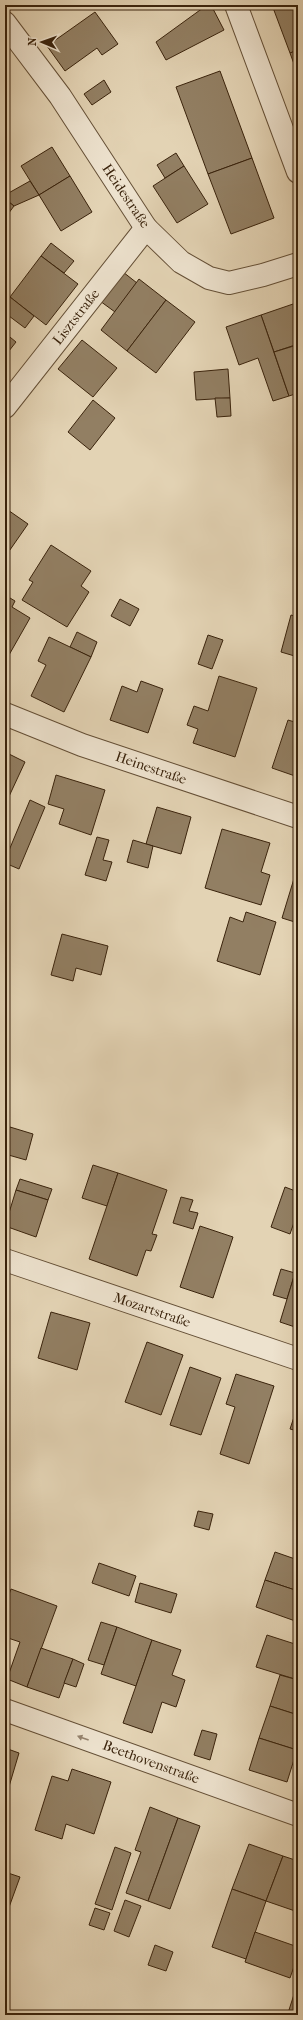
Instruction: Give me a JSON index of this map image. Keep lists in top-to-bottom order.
{
  "streets": {
    "street": [
      "Heidestraße",
      "Lisztstraße",
      "Heinestraße",
      "Mozartstraße",
      "Beethovenstraße"
    ]
  },
  "crossings": [
    ["Heidestraße", "Lisztstraße"]
  ],
  "one_way": ["Beethovenstraße"],
  "north": "left"
}
